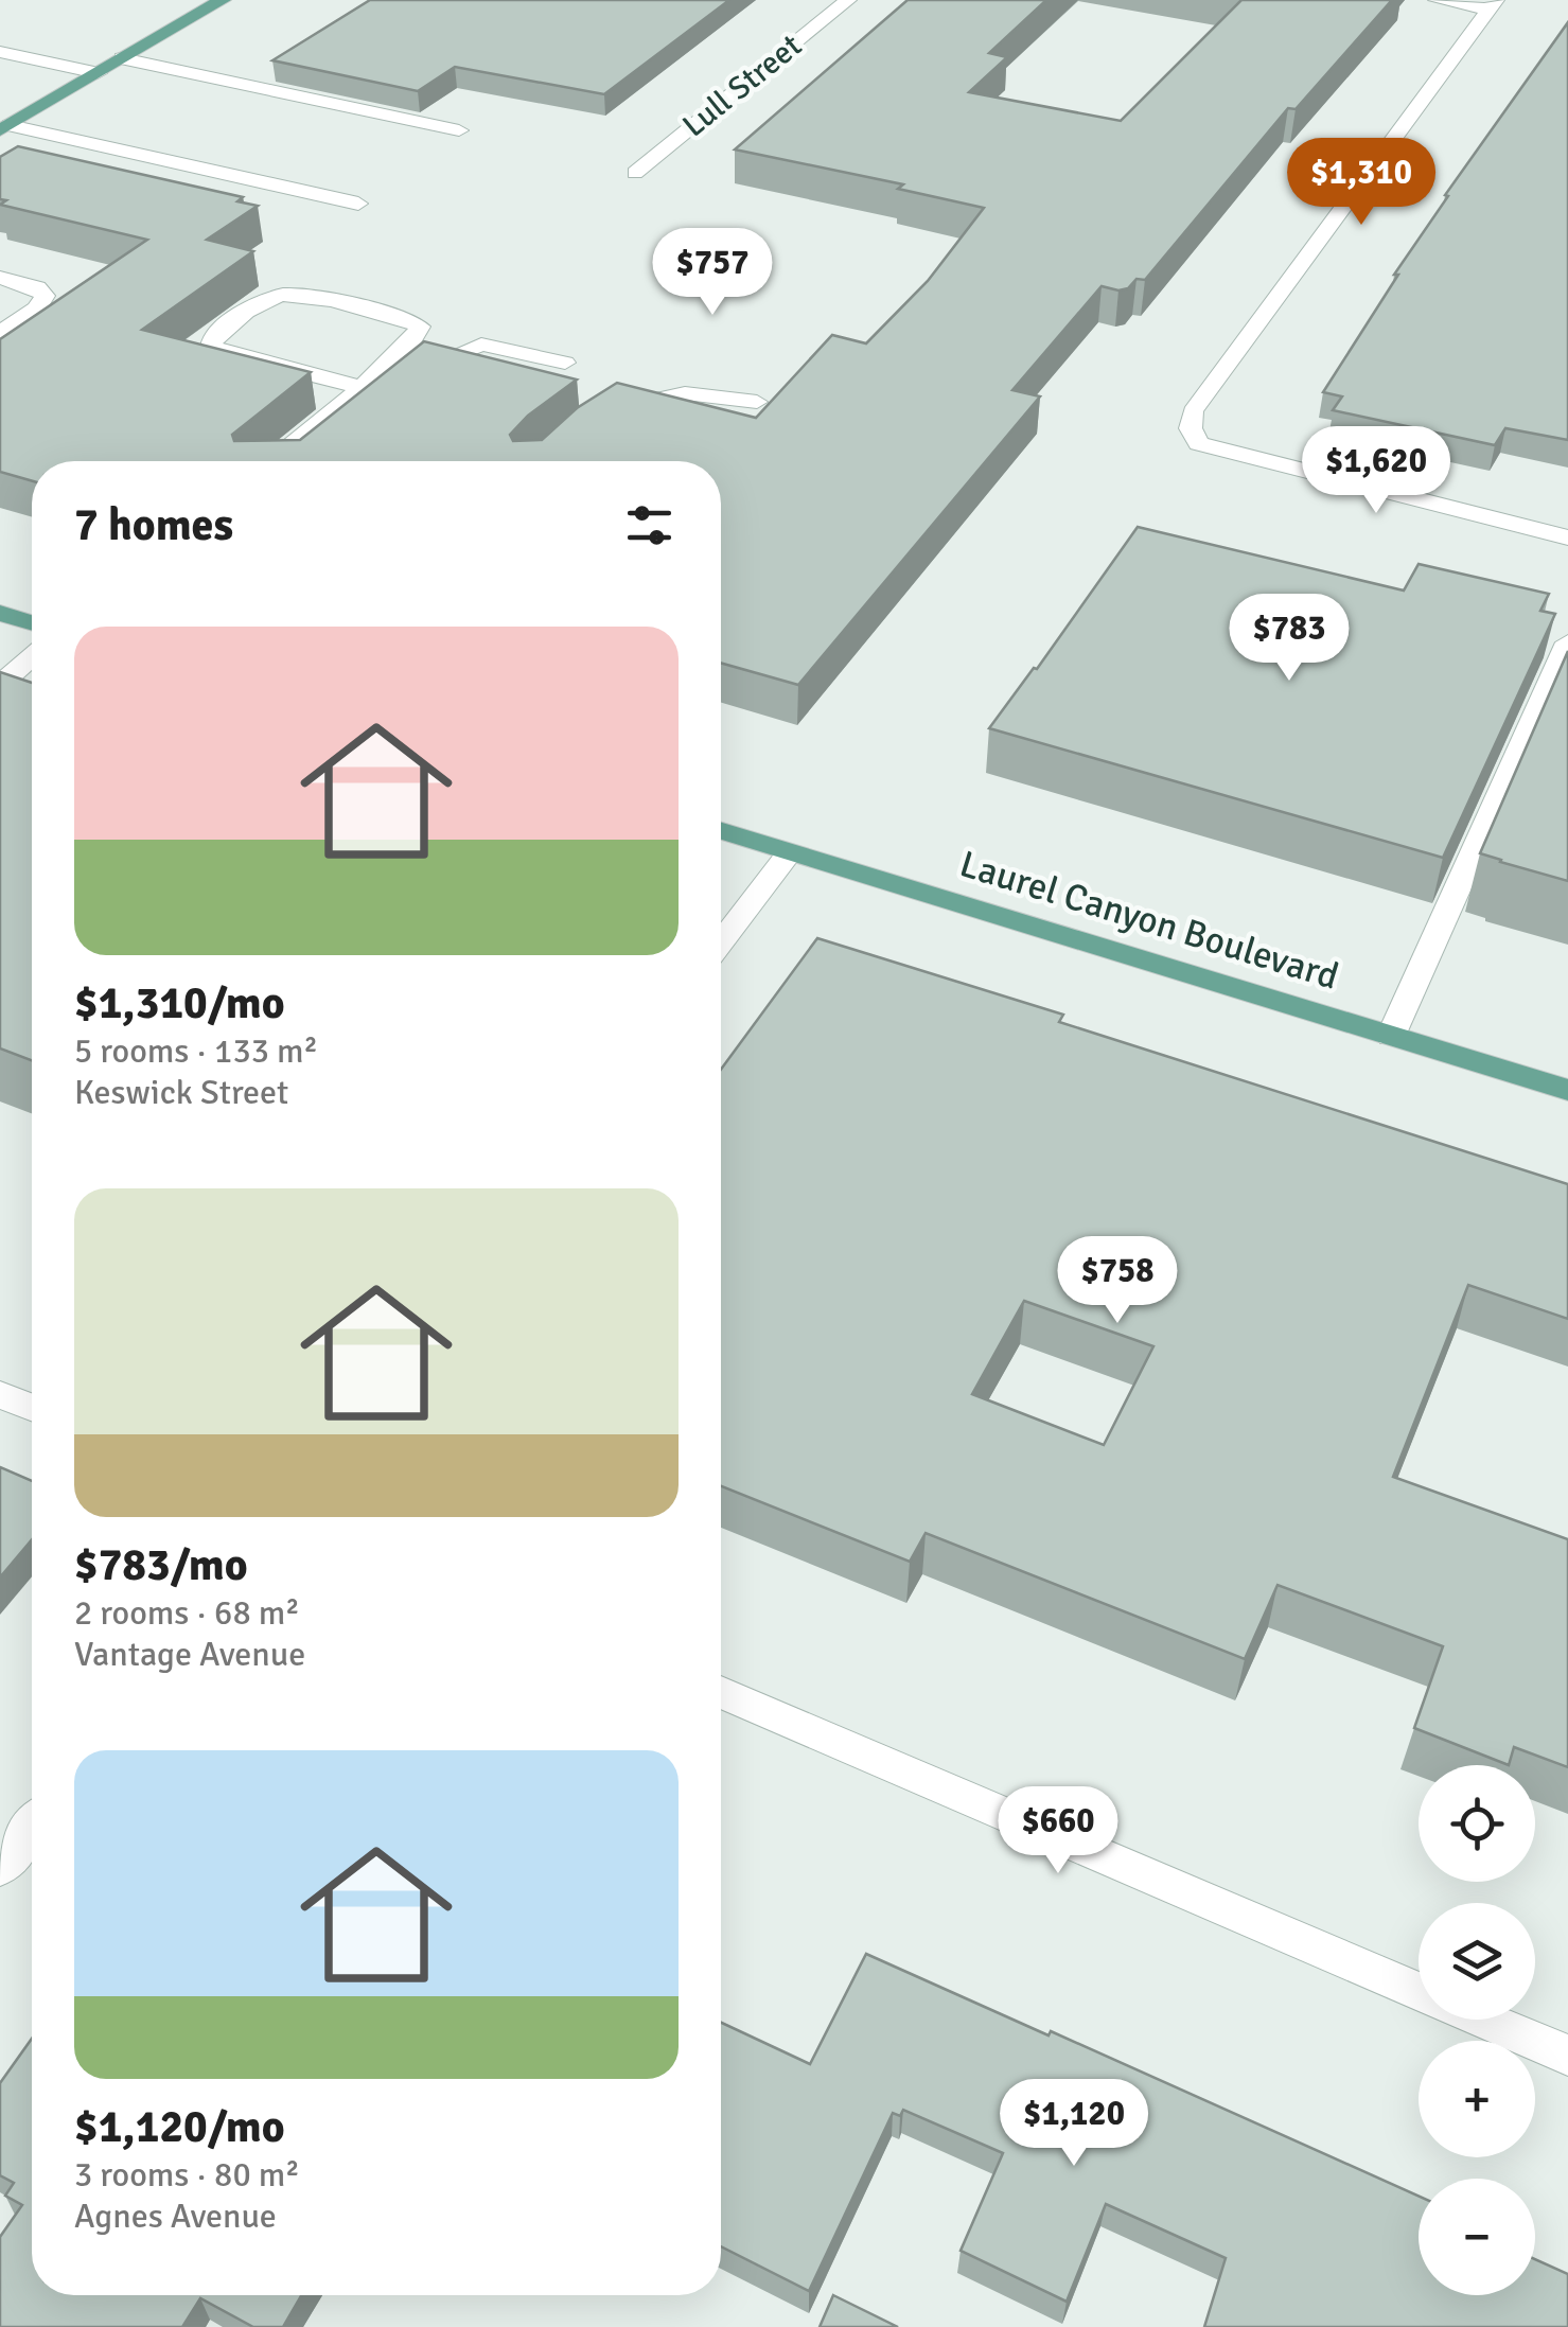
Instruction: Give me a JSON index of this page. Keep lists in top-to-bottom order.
{
  "streets": {
    "main road": ["Laurel Canyon Boulevard"],
    "street": ["Lull Street"]
  },
  "page": {
    "price": [
      "$1,310",
      "$757",
      "$1,620",
      "$783",
      "$758",
      "$660",
      "$1,120"
    ],
    "heading": "7 homes",
    "list": [
      {
        "name": "$1,310/mo",
        "note": "5 rooms · 133 m² · Keswick Street"
      },
      {
        "name": "$783/mo",
        "note": "2 rooms · 68 m² · Vantage Avenue"
      },
      {
        "name": "$1,120/mo",
        "note": "3 rooms · 80 m² · Agnes Avenue"
      }
    ],
    "map_buttons": ["+", "−"]
  }
}
